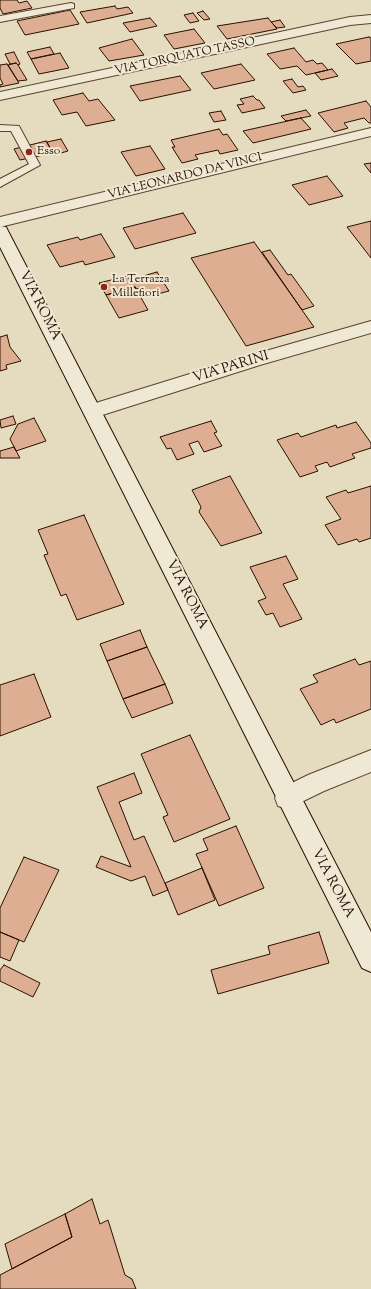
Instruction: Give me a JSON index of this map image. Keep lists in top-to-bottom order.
{
  "streets": {
    "street": [
      "VIA TORQUATO TASSO",
      "VIA LEONARDO DA VINCI",
      "VIA ROMA",
      "VIA PARINI"
    ]
  },
  "crossings": [
    ["VIA ROMA", "VIA PARINI"]
  ],
  "places": ["Esso", "La Terrazza Millefiori"]
}
